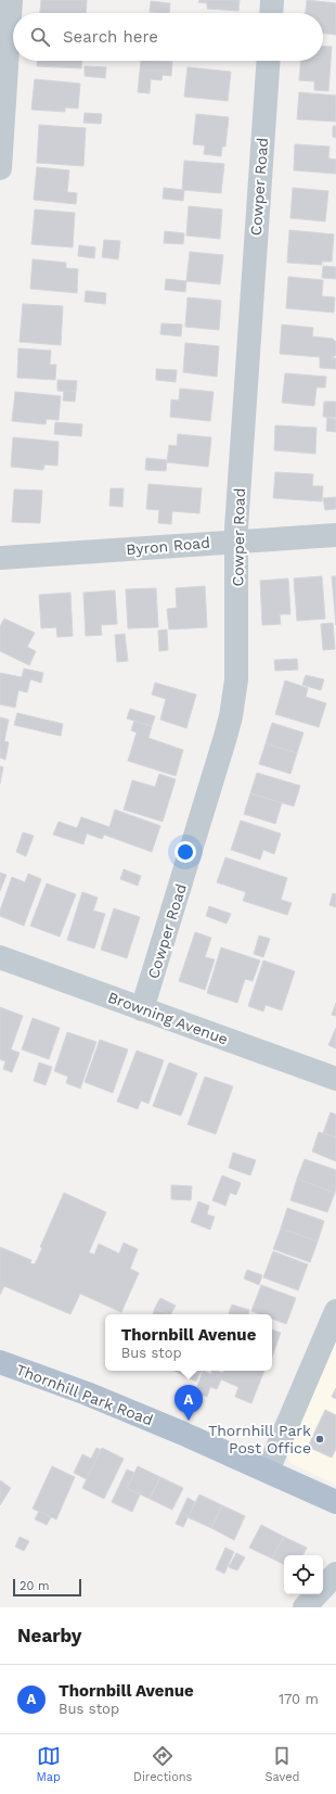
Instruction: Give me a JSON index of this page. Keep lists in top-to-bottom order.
{
  "streets": {
    "main road": ["Thornhill Park Road"],
    "street": ["Cowper Road", "Byron Road", "Browning Avenue"]
  },
  "crossings": [
    ["Cowper Road", "Byron Road"],
    ["Cowper Road", "Browning Avenue"]
  ],
  "places": ["Thornhill Park Post Office"],
  "scale_bar": "20 m",
  "page": {
    "search": "Search here",
    "popup": ["Thornbill Avenue", "Bus stop"],
    "pins": "A",
    "scale": "20 m",
    "heading": "Nearby",
    "list": [
      {
        "mark": "A",
        "name": "Thornbill Avenue",
        "note": "Bus stop",
        "value": "170 m"
      }
    ],
    "nav": ["Map", "Directions", "Saved"]
  }
}
